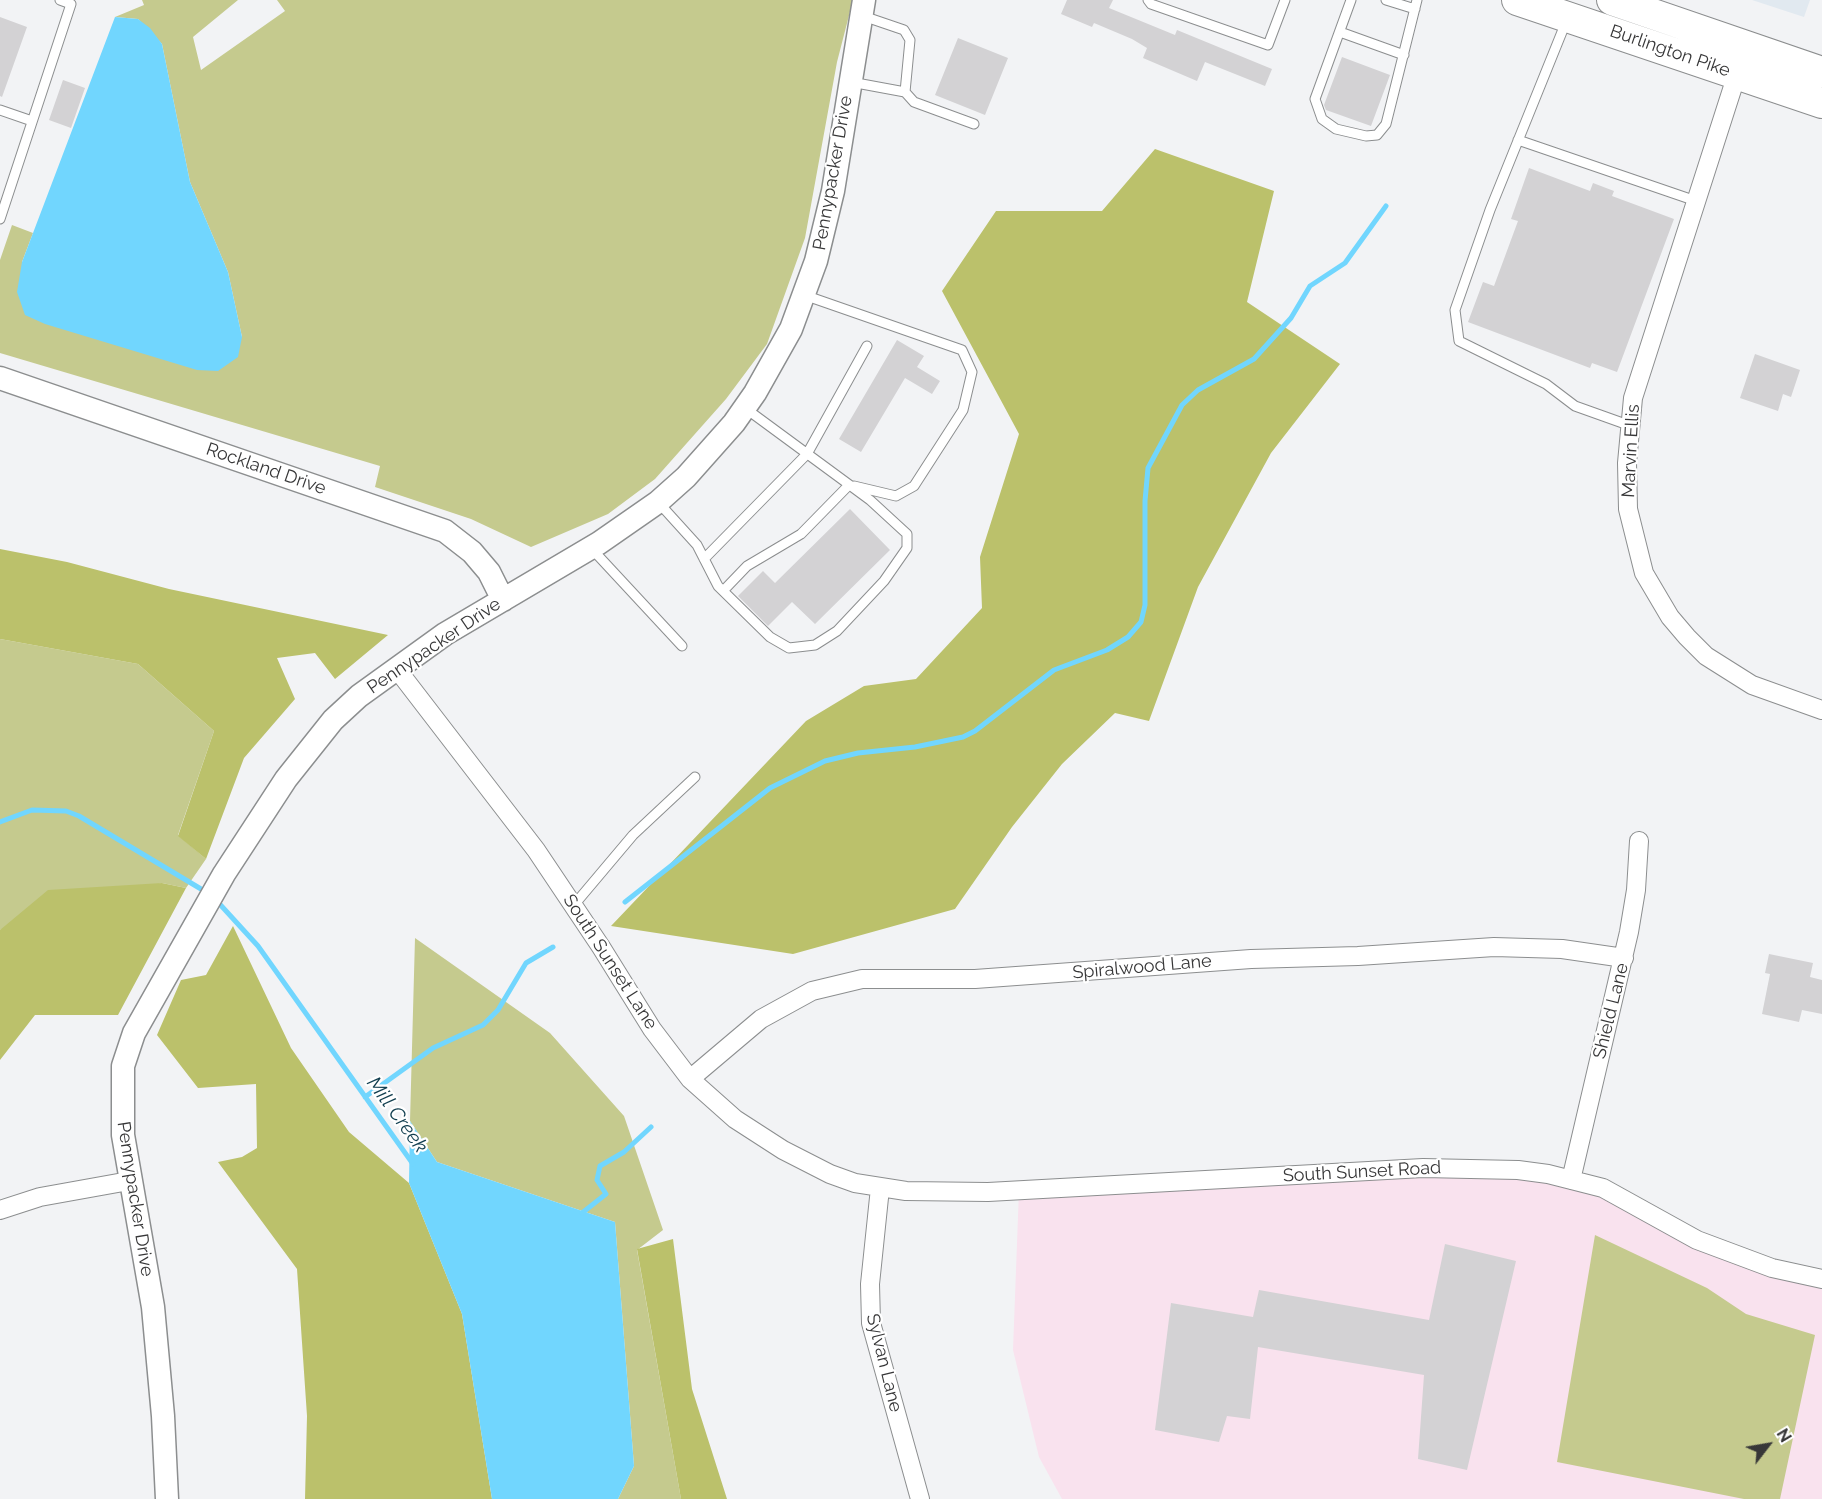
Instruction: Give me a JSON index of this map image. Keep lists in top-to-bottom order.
{
  "streets": {
    "highway": ["Burlington Pike"],
    "street": [
      "Pennypacker Drive",
      "Marvin Ellis",
      "Rockland Drive",
      "South Sunset Lane",
      "Spiralwood Lane",
      "Shield Lane",
      "South Sunset Road",
      "Sylvan Lane"
    ]
  },
  "crossings": [
    ["Burlington Pike", "Marvin Ellis"],
    ["Pennypacker Drive", "Rockland Drive"],
    ["Pennypacker Drive", "South Sunset Lane"],
    ["South Sunset Lane", "Spiralwood Lane"],
    ["South Sunset Lane", "South Sunset Road"],
    ["South Sunset Lane", "Sylvan Lane"],
    ["Spiralwood Lane", "Shield Lane"],
    ["Shield Lane", "South Sunset Road"],
    ["South Sunset Road", "Sylvan Lane"]
  ],
  "water": ["Mill Creek"],
  "north": "top right"
}
